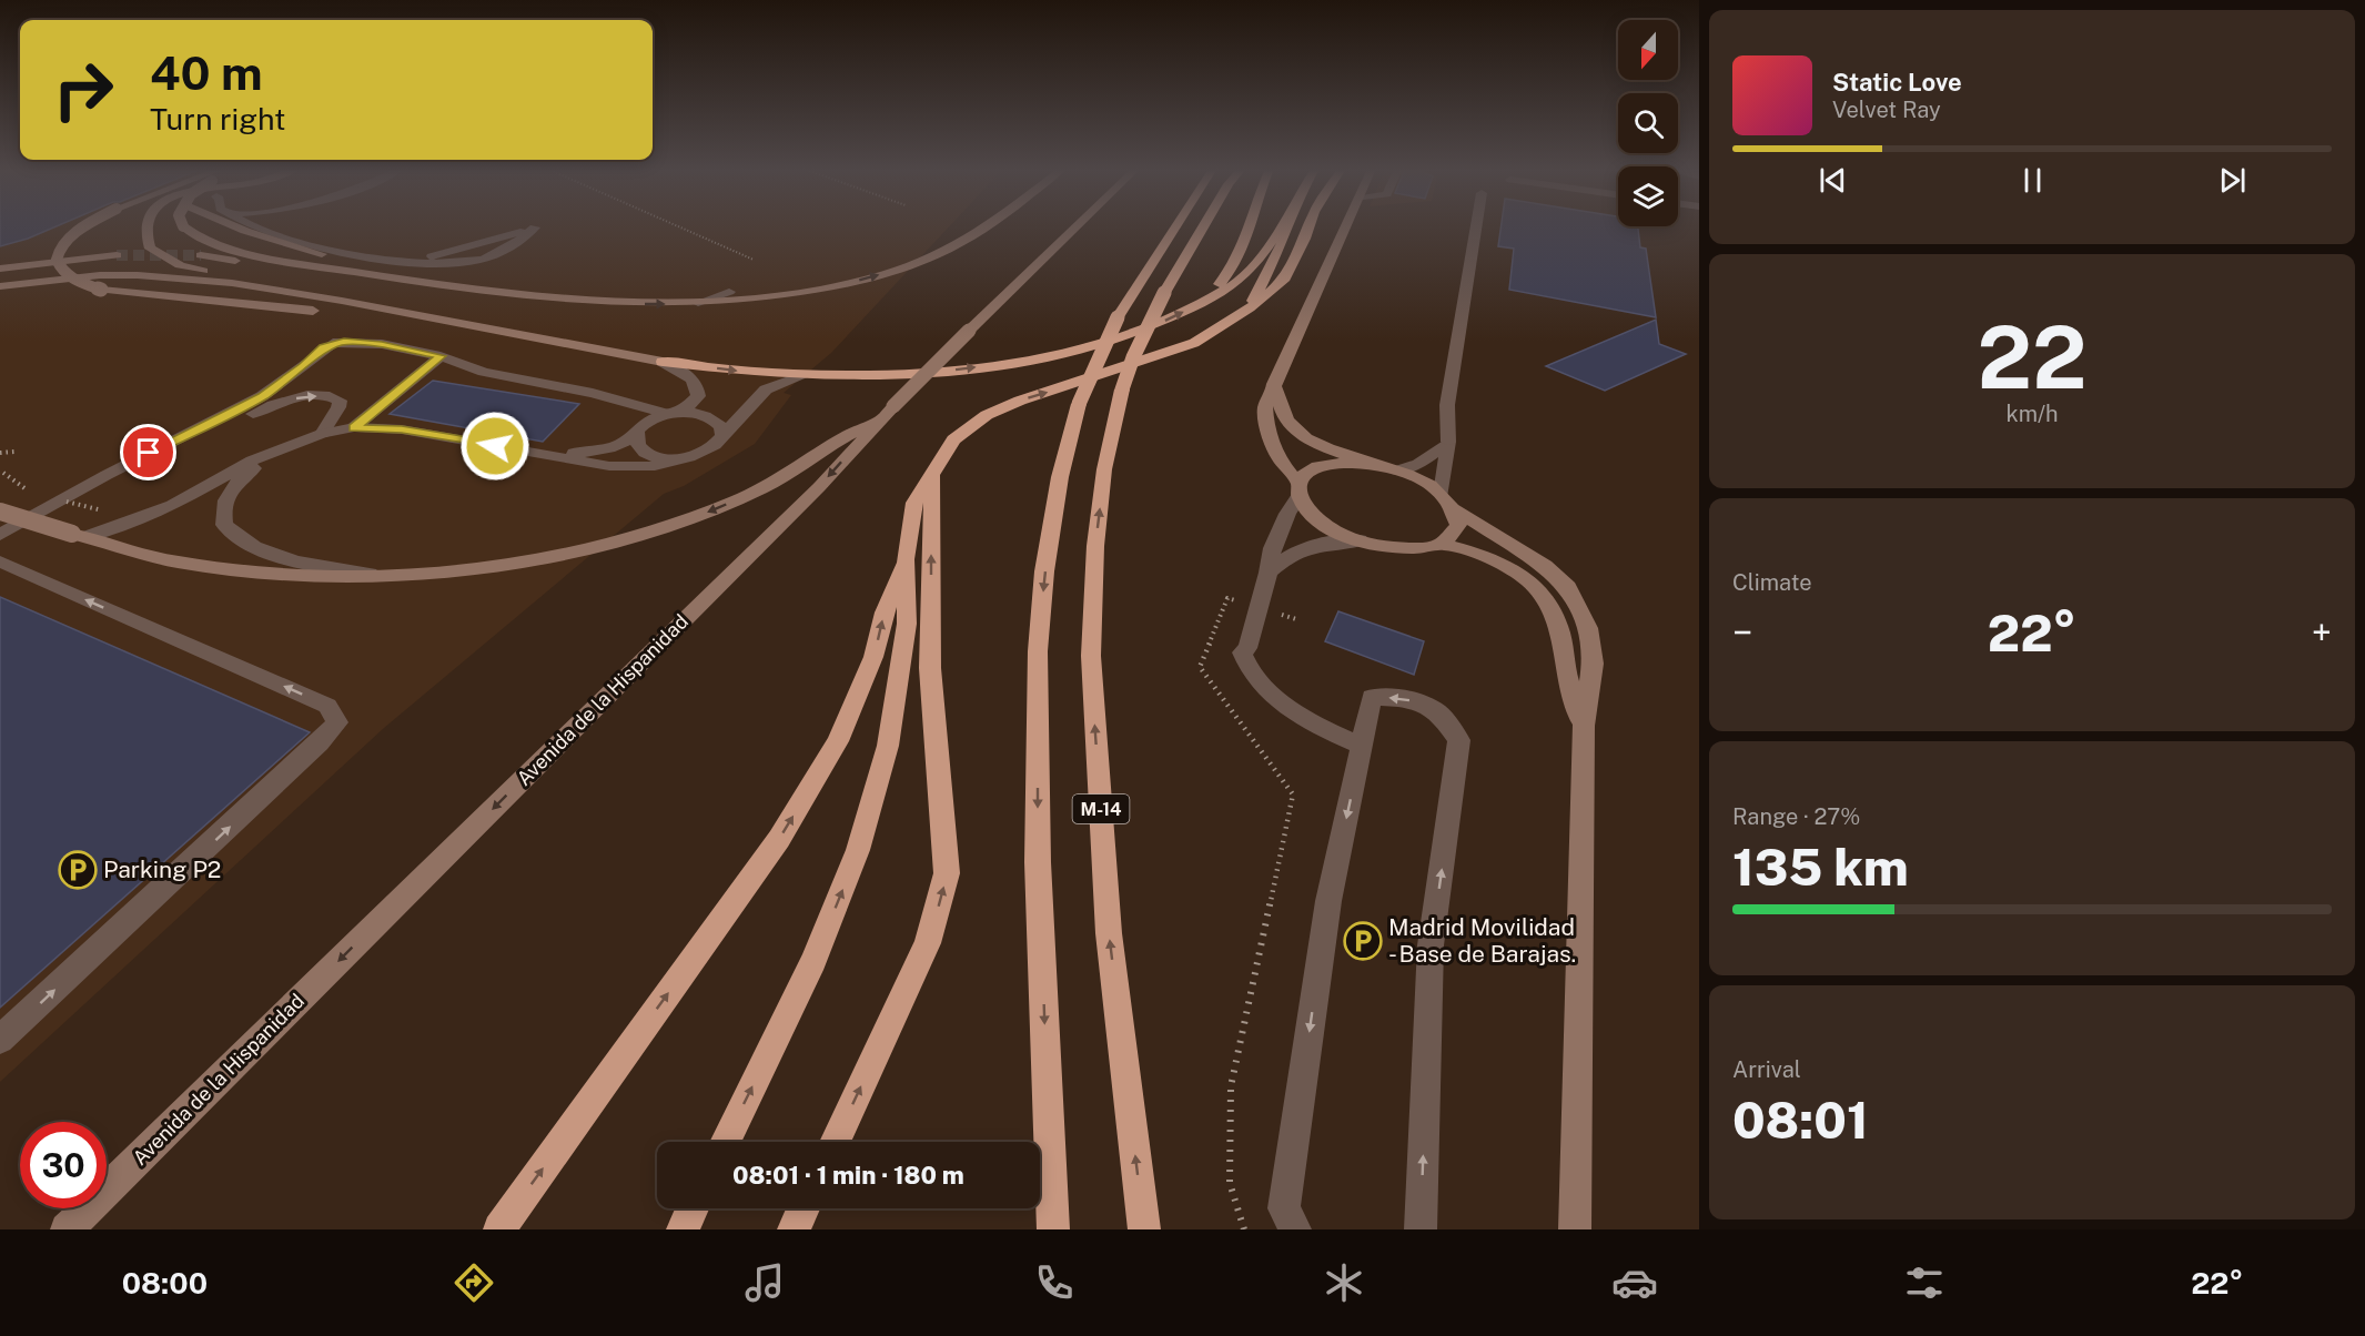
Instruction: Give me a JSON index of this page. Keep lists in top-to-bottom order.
{
  "streets": {
    "highway": ["M-14"],
    "street": ["Avenida de la Hispanidad"]
  },
  "one_way": ["Avenida de la Hispanidad"],
  "places": {
    "parking": ["Parking P2", "Madrid Movilidad - Base de Barajas."]
  },
  "north": "bottom",
  "page": {
    "turn": ["40 m", "Turn right"],
    "song": ["Static Love", "Velvet Ray"],
    "tile": [
      ["22", "km/h"],
      "Climate",
      ["Range · 27%", "135 km"],
      ["Arrival", "08:01"]
    ],
    "heat": ["−", "22°", "+"],
    "limit": "30",
    "trip": "08:01 · 1 min · 180 m",
    "tabs": ["08:00", "22°"]
  }
}
